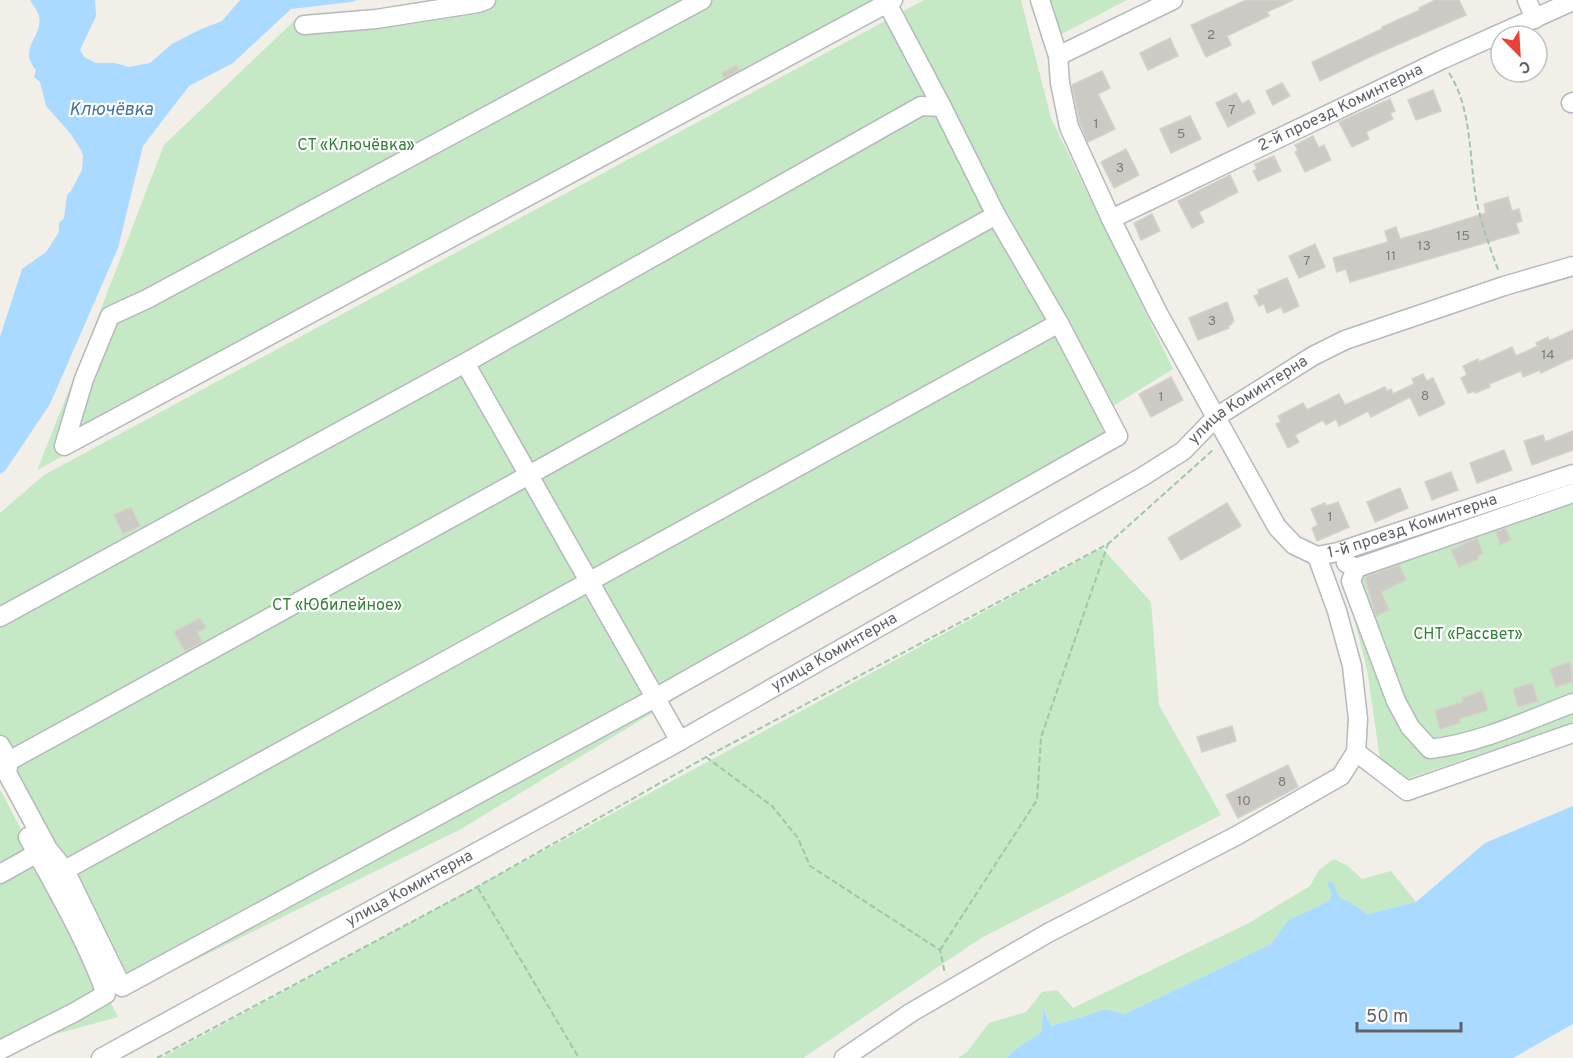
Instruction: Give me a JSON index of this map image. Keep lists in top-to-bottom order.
{
  "streets": {
    "street": ["2-й проезд Коминтерна", "улица Коминтерна", "1-й проезд Коминтерна"]
  },
  "crossings": [
    ["2-й проезд Коминтерна", "1-й проезд Коминтерна"],
    ["улица Коминтерна", "1-й проезд Коминтерна"]
  ],
  "water": ["Ключёвка"],
  "parks": ["СТ «Ключёвка»", "СТ «Юбилейное»", "СНТ «Рассвет»"],
  "house_numbers": [
    "2",
    "7",
    "1",
    "5",
    "3",
    "15",
    "13",
    "11",
    "7",
    "3",
    "14",
    "8",
    "1",
    "1",
    "8",
    "10"
  ],
  "scale_bar": "50 m",
  "north": "bottom right"
}
